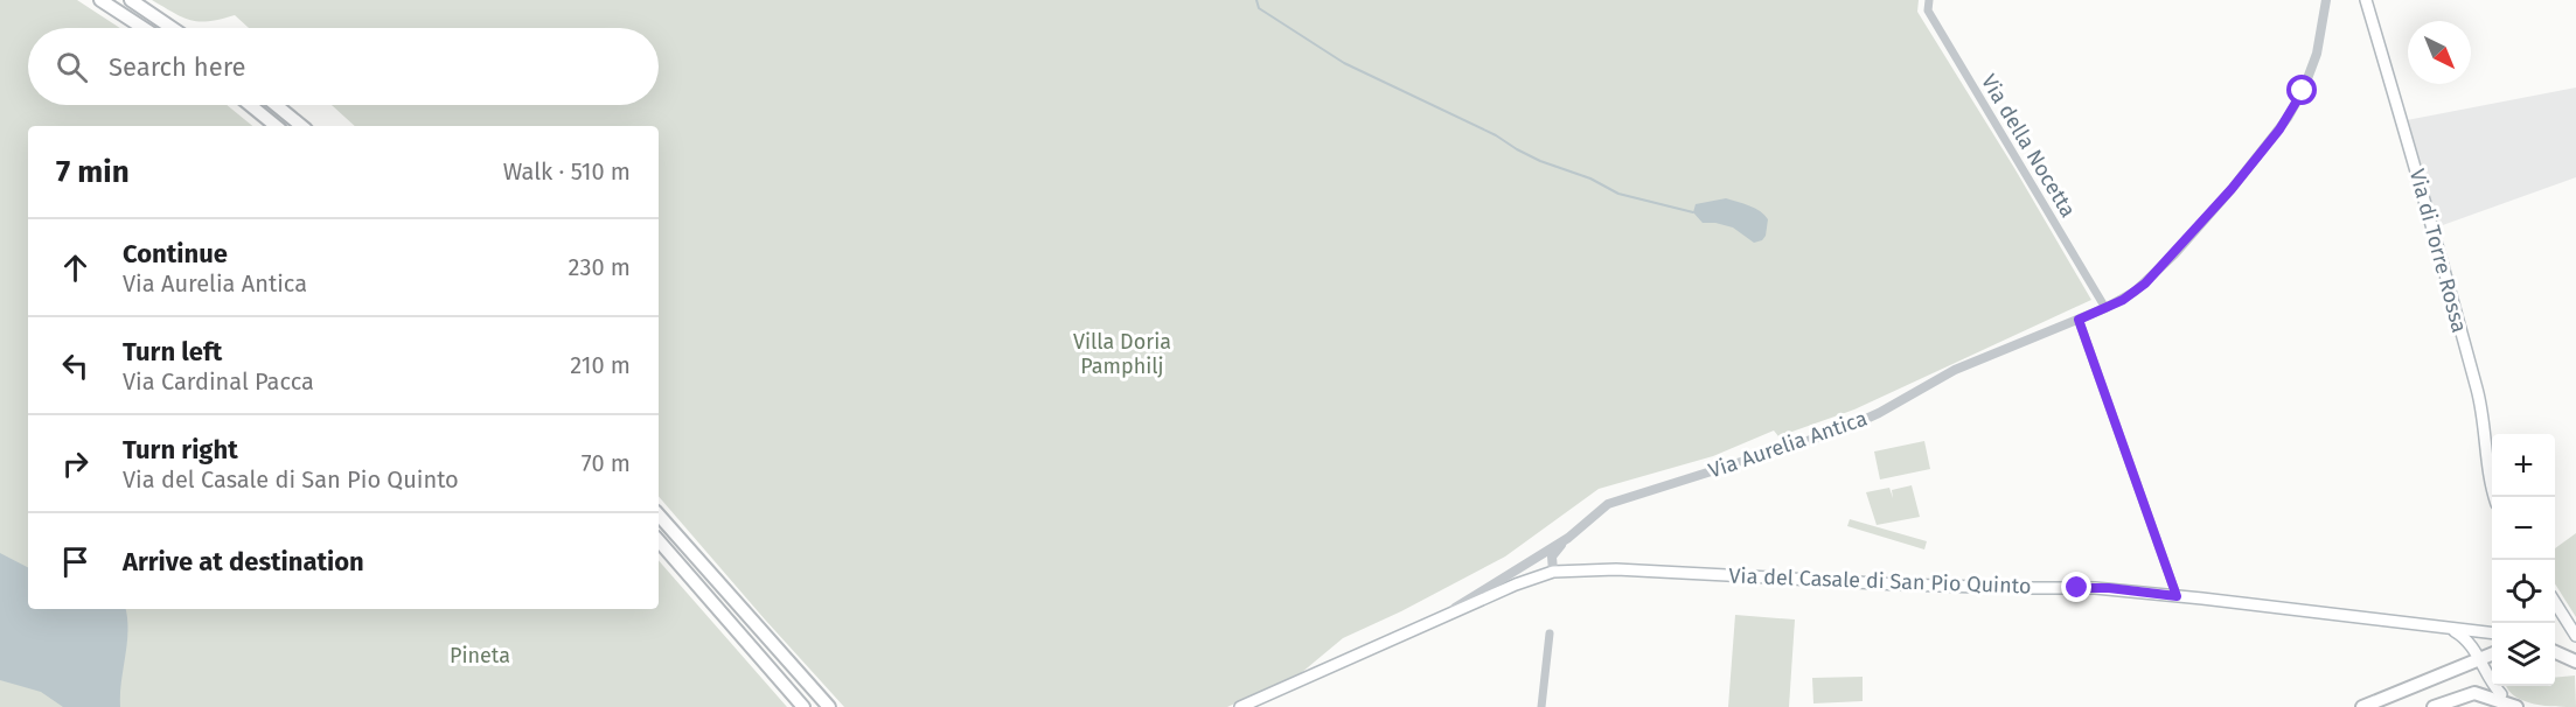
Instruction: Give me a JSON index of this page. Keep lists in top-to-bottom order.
{
  "streets": {
    "main road": ["Via di Torre Rossa", "Via Aurelia Antica", "Via del Casale di San Pio Quinto"],
    "street": ["Via della Nocetta"]
  },
  "crossings": [
    ["Via della Nocetta", "Via Aurelia Antica"],
    ["Via Aurelia Antica", "Via del Casale di San Pio Quinto"]
  ],
  "parks": ["Villa Doria Pamphilj", "Pineta"],
  "north": "bottom right",
  "page": {
    "search": "Search here",
    "heading": ["7 min", "Walk · 510 m"],
    "list": [
      ["Continue", "Via Aurelia Antica", "230 m"],
      ["Turn left", "Via Cardinal Pacca", "210 m"],
      ["Turn right", "Via del Casale di San Pio Quinto", "70 m"],
      "Arrive at destination"
    ],
    "map_buttons": ["+", "−"]
  }
}
